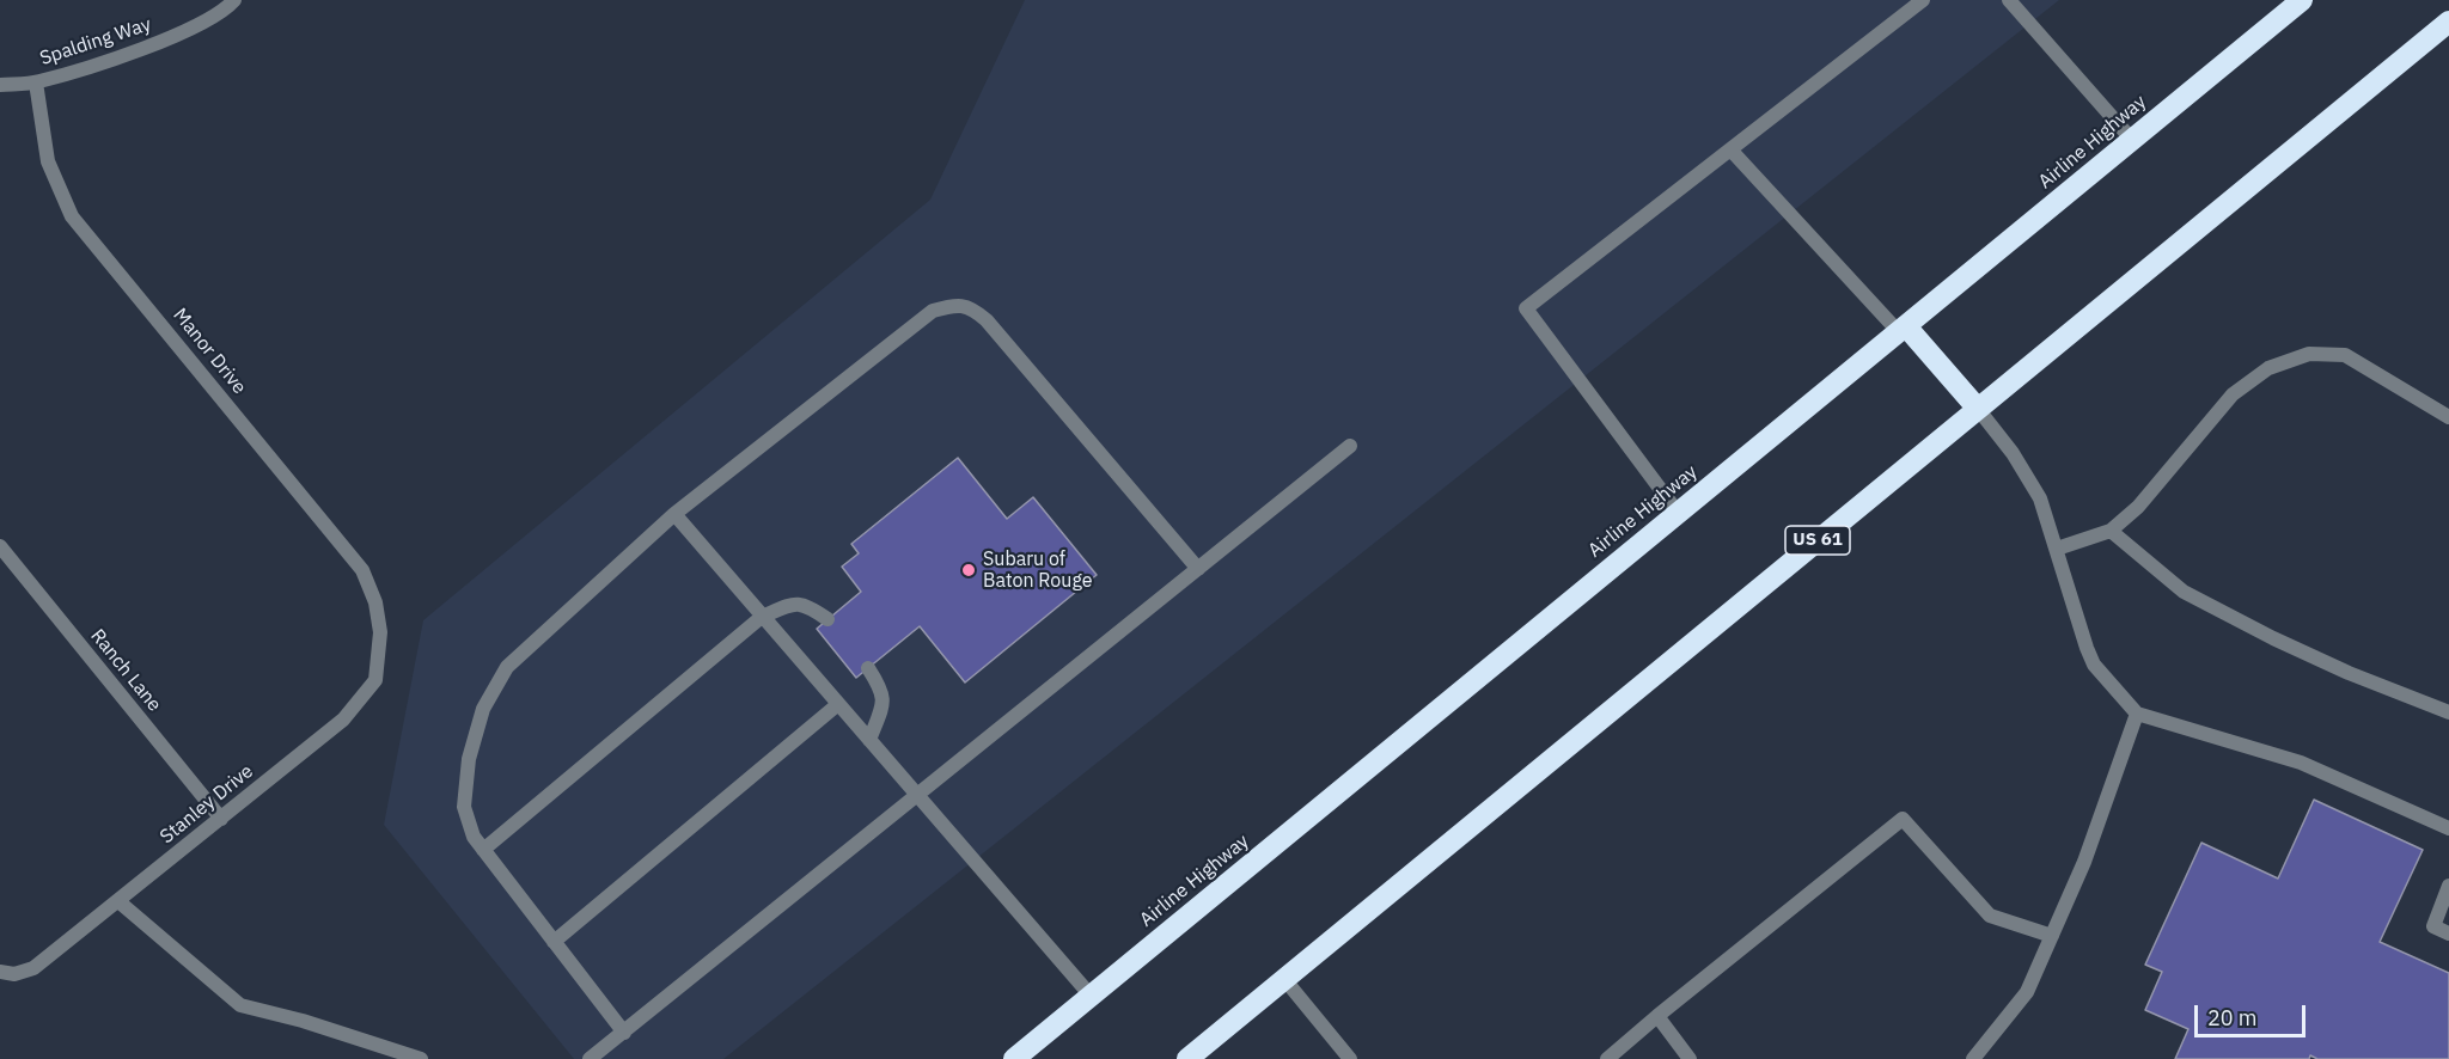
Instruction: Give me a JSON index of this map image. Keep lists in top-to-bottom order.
{
  "streets": {
    "highway": ["Airline Highway", "US 61"],
    "street": [
      "Spalding Way",
      "Manor Drive",
      "Ranch Lane",
      "Stanley Drive"
    ]
  },
  "crossings": [
    ["Spalding Way", "Manor Drive"],
    ["Manor Drive", "Stanley Drive"],
    ["Ranch Lane", "Stanley Drive"]
  ],
  "places": ["Subaru of Baton Rouge"],
  "scale_bar": "20 m"
}
